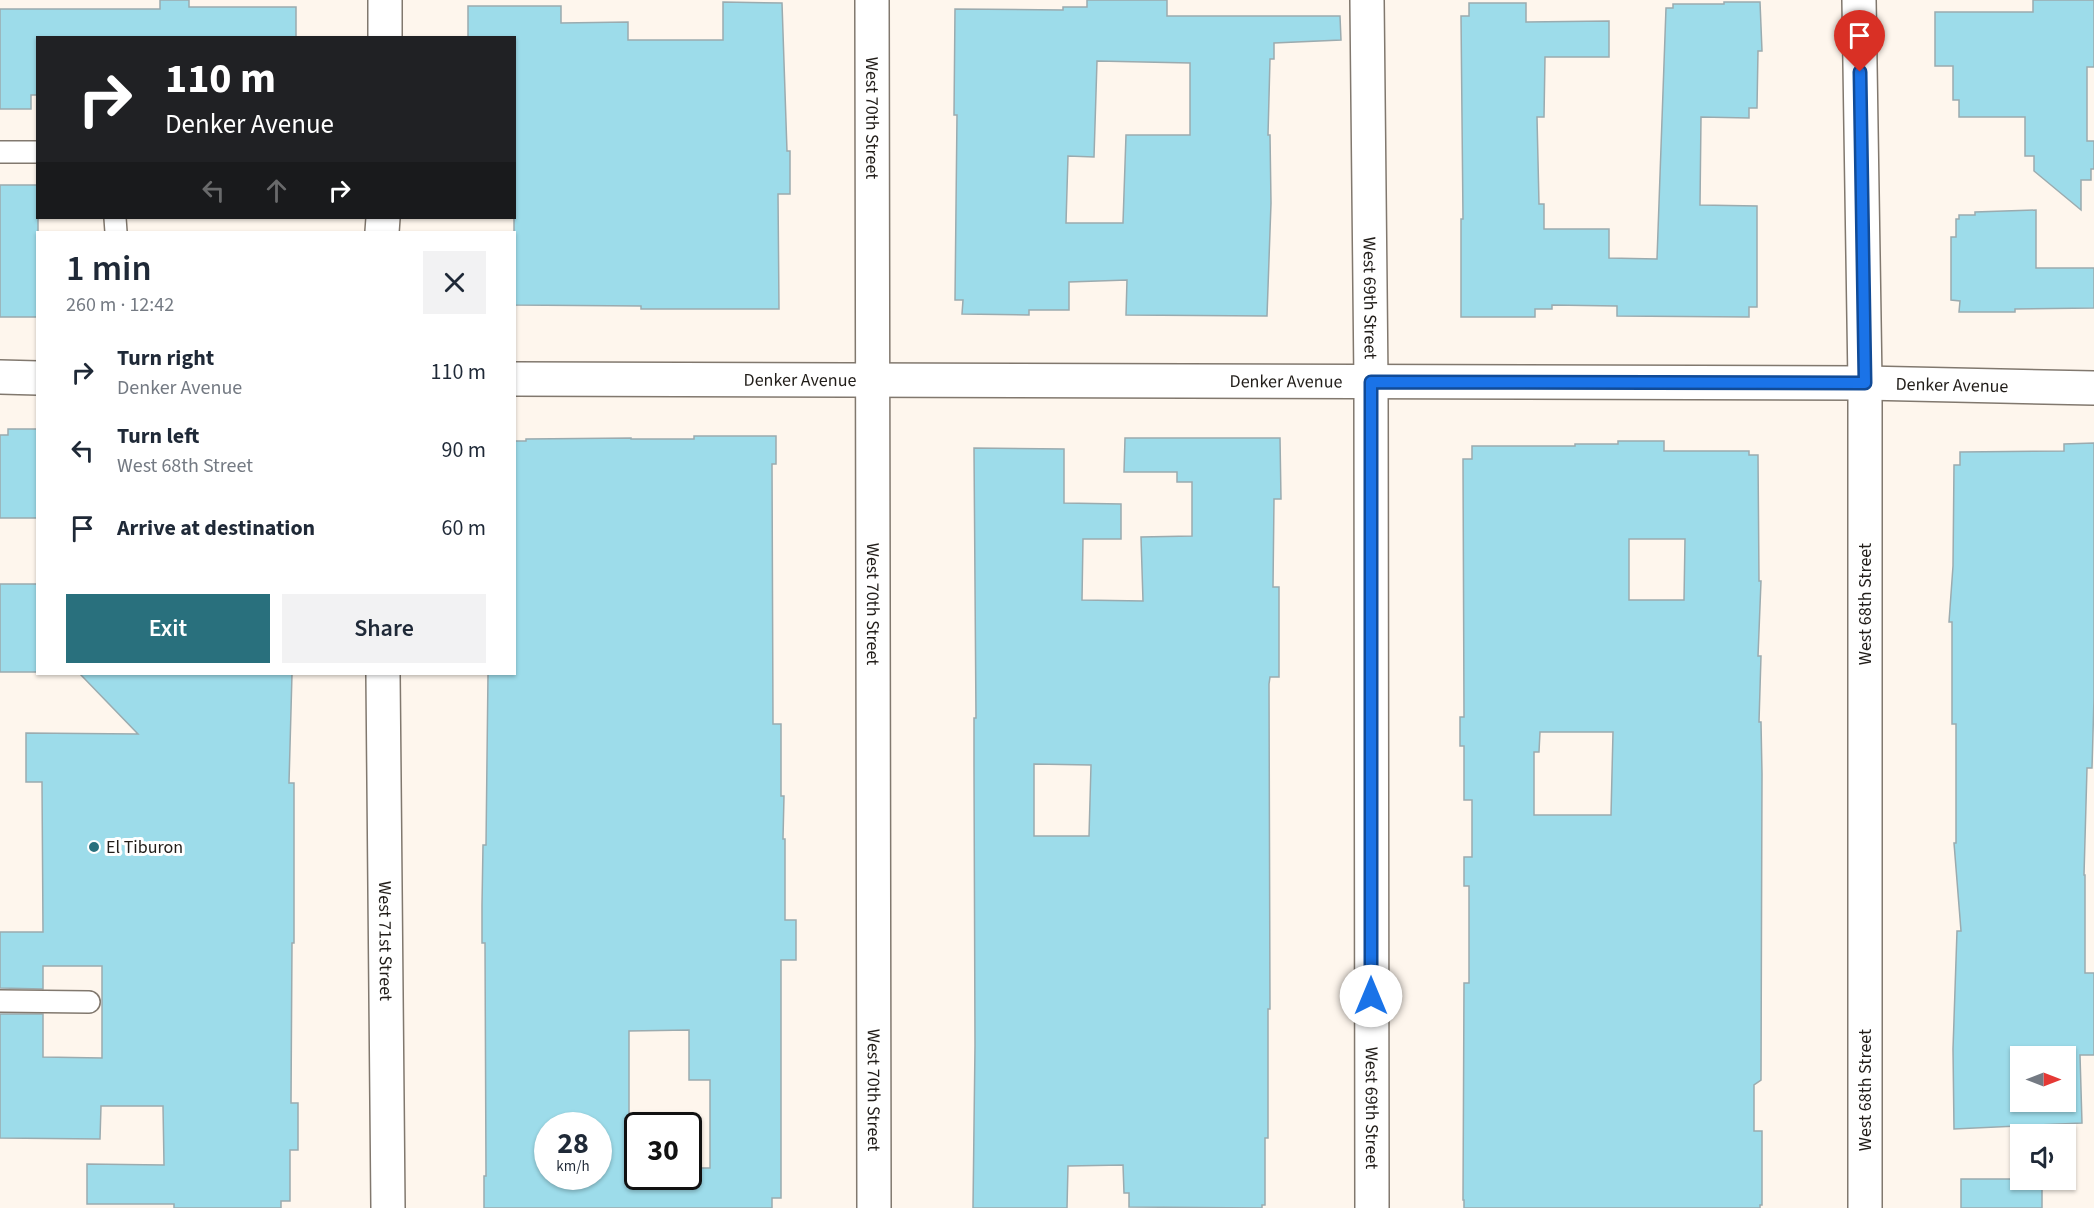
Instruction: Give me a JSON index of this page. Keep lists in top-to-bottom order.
{
  "streets": {
    "street": [
      "West 70th Street",
      "West 69th Street",
      "Denker Avenue",
      "West 68th Street",
      "West 71st Street"
    ]
  },
  "crossings": [
    ["West 70th Street", "Denker Avenue"],
    ["West 69th Street", "Denker Avenue"],
    ["Denker Avenue", "West 68th Street"]
  ],
  "places": ["El Tiburon"],
  "north": "right",
  "page": {
    "turn": ["110 m", "Denker Avenue"],
    "heading": ["1 min", "260 m · 12:42"],
    "list": [
      {
        "name": "Turn right",
        "note": "Denker Avenue",
        "value": "110 m"
      },
      {
        "name": "Turn left",
        "note": "West 68th Street",
        "value": "90 m"
      },
      {
        "name": "Arrive at destination",
        "value": "60 m"
      }
    ],
    "buttons": ["Exit", "Share"],
    "speed": "28 km/h",
    "limit": "30"
  }
}
